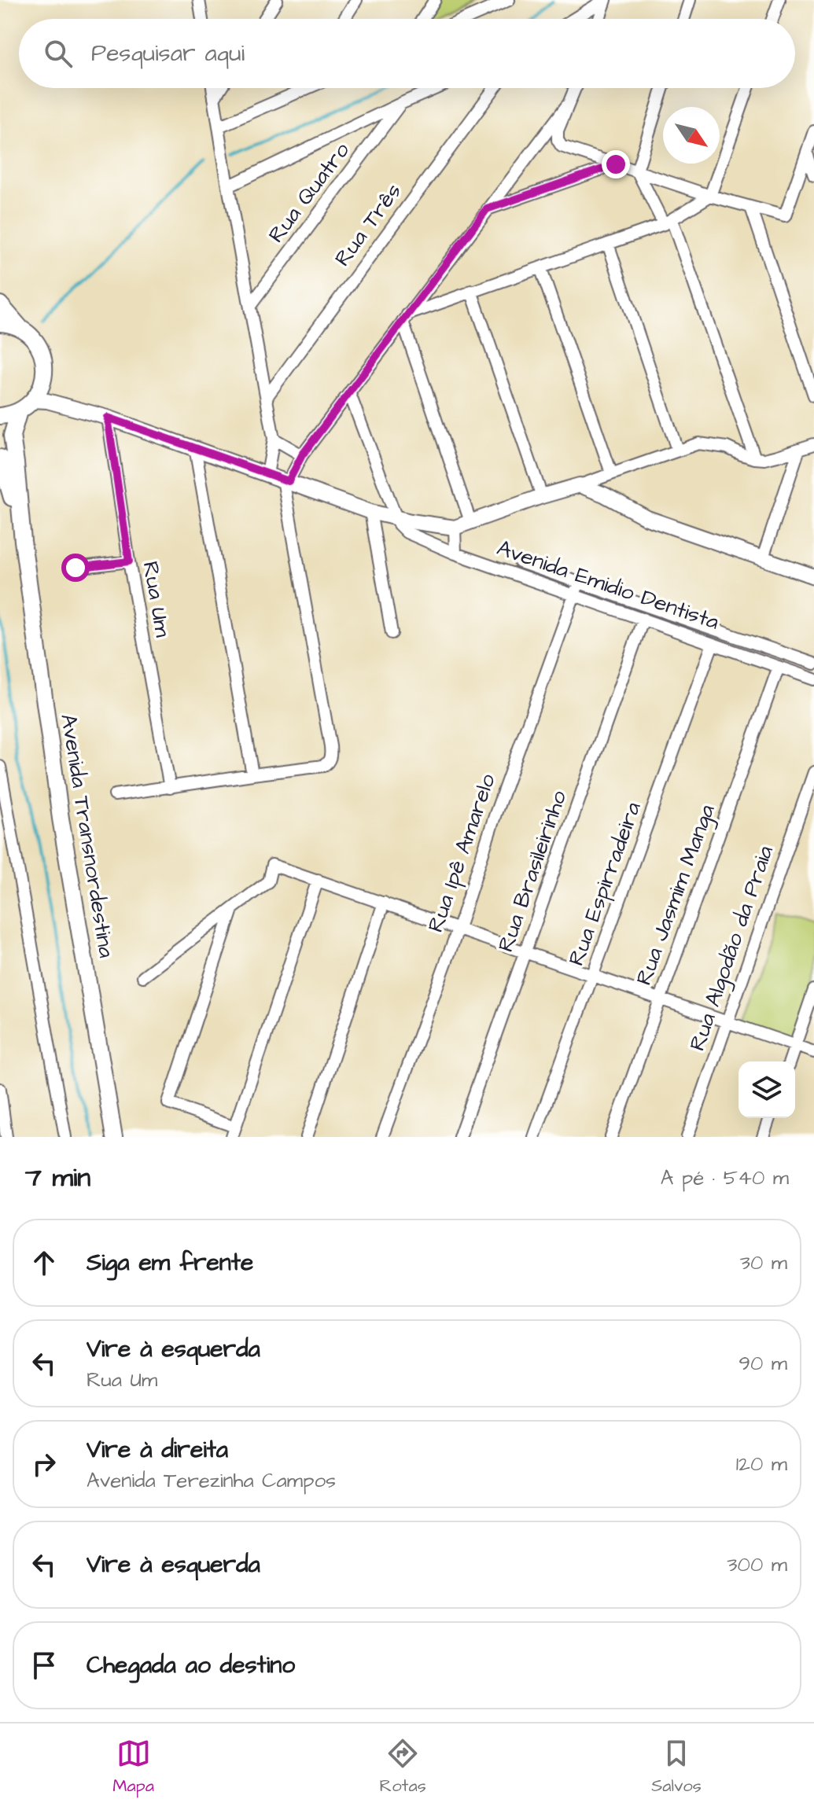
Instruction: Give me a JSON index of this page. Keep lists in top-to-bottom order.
{
  "streets": {
    "main road": ["Avenida Transnordestina"],
    "street": [
      "Rua Quatro",
      "Rua Três",
      "Avenida Emidio Dentista",
      "Rua Um",
      "Rua Ipê Amarelo",
      "Rua Brasileirinho",
      "Rua Espirradeira",
      "Rua Jasmim Manga",
      "Rua Algodão da Praia"
    ]
  },
  "crossings": [
    ["Avenida Emidio Dentista", "Rua Ipê Amarelo"],
    ["Avenida Emidio Dentista", "Rua Brasileirinho"],
    ["Avenida Emidio Dentista", "Rua Espirradeira"],
    ["Avenida Emidio Dentista", "Rua Jasmim Manga"]
  ],
  "north": "bottom right",
  "page": {
    "search": "Pesquisar aqui",
    "heading": ["7 min", "A pé · 540 m"],
    "list": [
      ["Siga em frente", "30 m"],
      ["Vire à esquerda", "Rua Um", "90 m"],
      ["Vire à direita", "Avenida Terezinha Campos", "120 m"],
      ["Vire à esquerda", "300 m"],
      "Chegada ao destino"
    ],
    "nav": ["Mapa", "Rotas", "Salvos"]
  }
}
